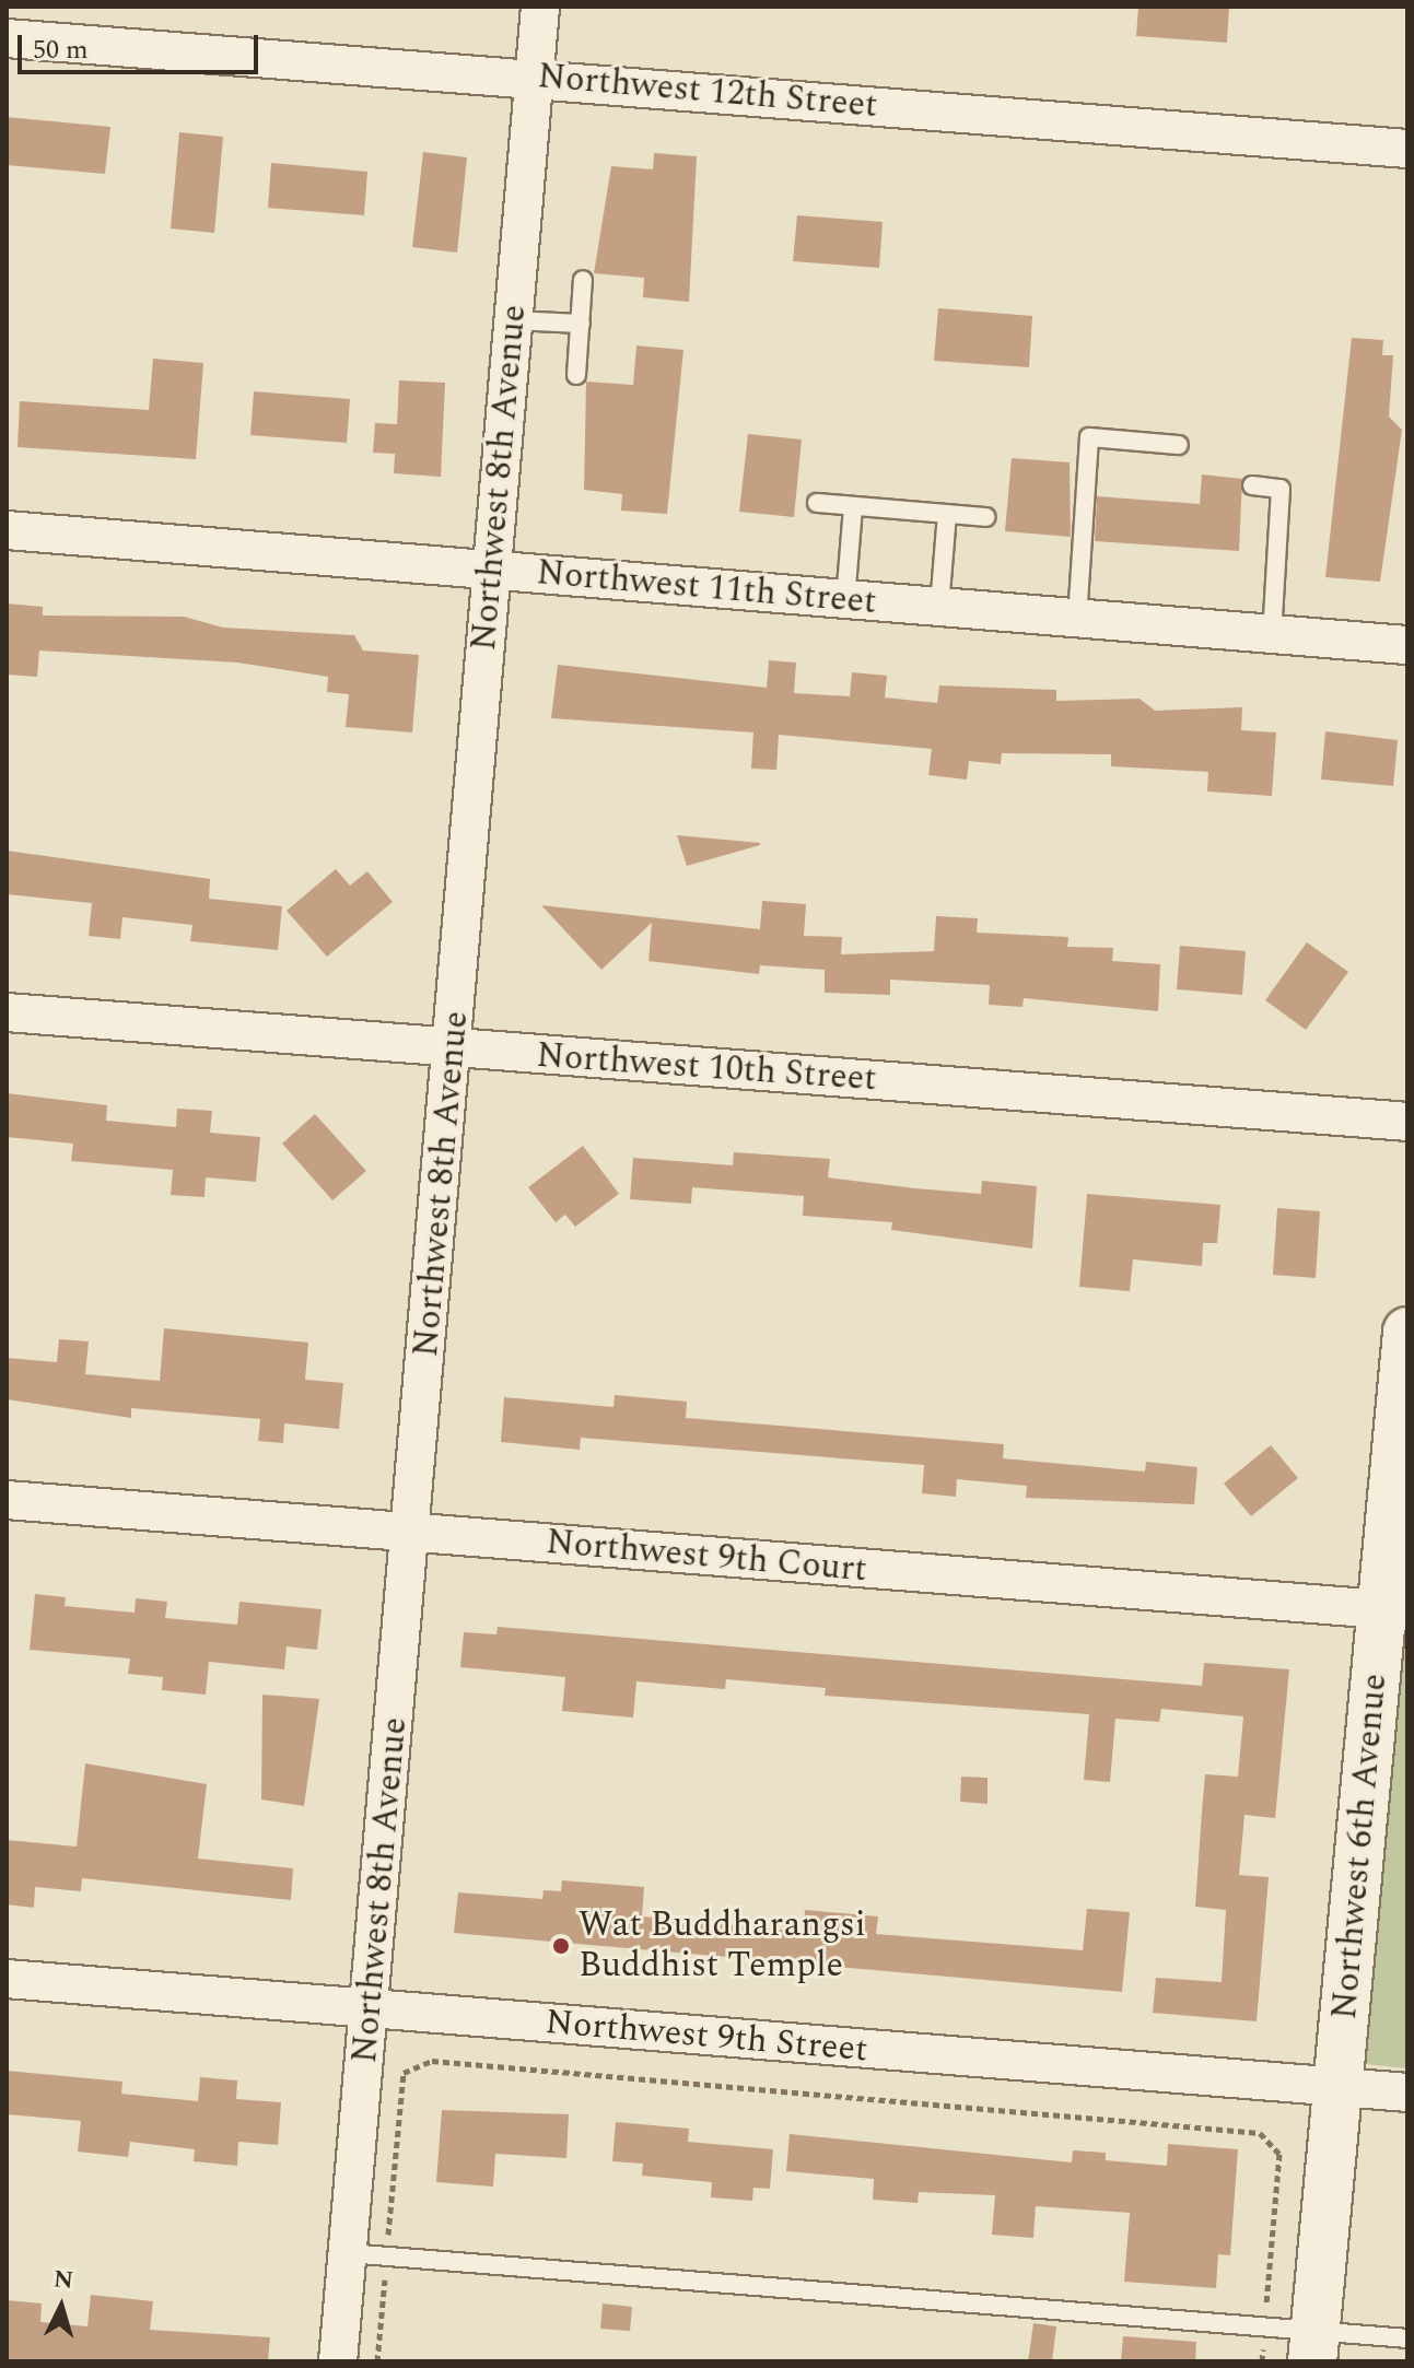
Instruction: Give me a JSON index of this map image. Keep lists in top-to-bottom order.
{
  "streets": {
    "street": [
      "Northwest 12th Street",
      "Northwest 8th Avenue",
      "Northwest 11th Street",
      "Northwest 10th Street",
      "Northwest 9th Court",
      "Northwest 6th Avenue",
      "Northwest 9th Street"
    ]
  },
  "crossings": [
    ["Northwest 12th Street", "Northwest 8th Avenue"],
    ["Northwest 8th Avenue", "Northwest 11th Street"],
    ["Northwest 8th Avenue", "Northwest 10th Street"],
    ["Northwest 8th Avenue", "Northwest 9th Court"],
    ["Northwest 8th Avenue", "Northwest 9th Street"],
    ["Northwest 9th Court", "Northwest 6th Avenue"],
    ["Northwest 6th Avenue", "Northwest 9th Street"]
  ],
  "places": ["Wat Buddharangsi Buddhist Temple"],
  "scale_bar": "50 m",
  "north": "top"
}
